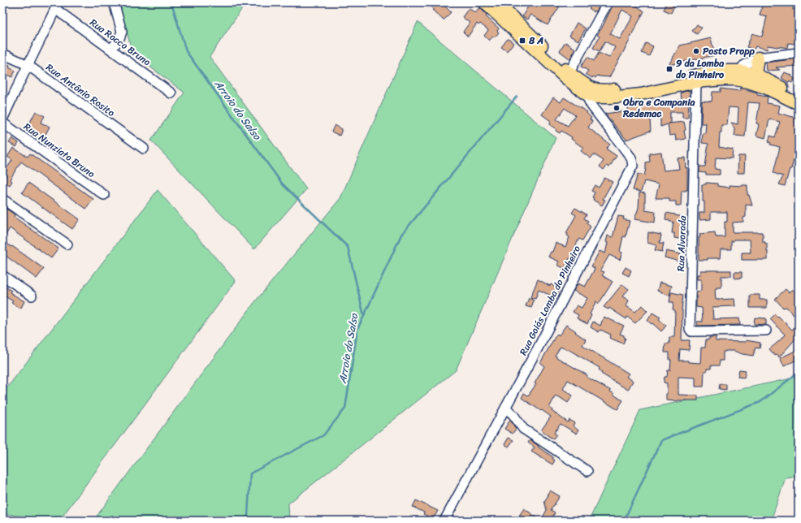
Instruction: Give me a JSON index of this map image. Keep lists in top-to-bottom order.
{
  "streets": {
    "street": [
      "Rua Rocco Bruno",
      "Rua Antônio Rosito",
      "Rua Nunziato Bruno",
      "Rua Alvorada",
      "Rua Goiás Lomba do Pinheiro"
    ]
  },
  "water": ["Arroio do Salso"],
  "places": {
    "transit": ["8 A", "9 da Lomba do Pinheiro"],
    "other": ["Posto Propp", "Obra e Compania Redemac"]
  }
}
